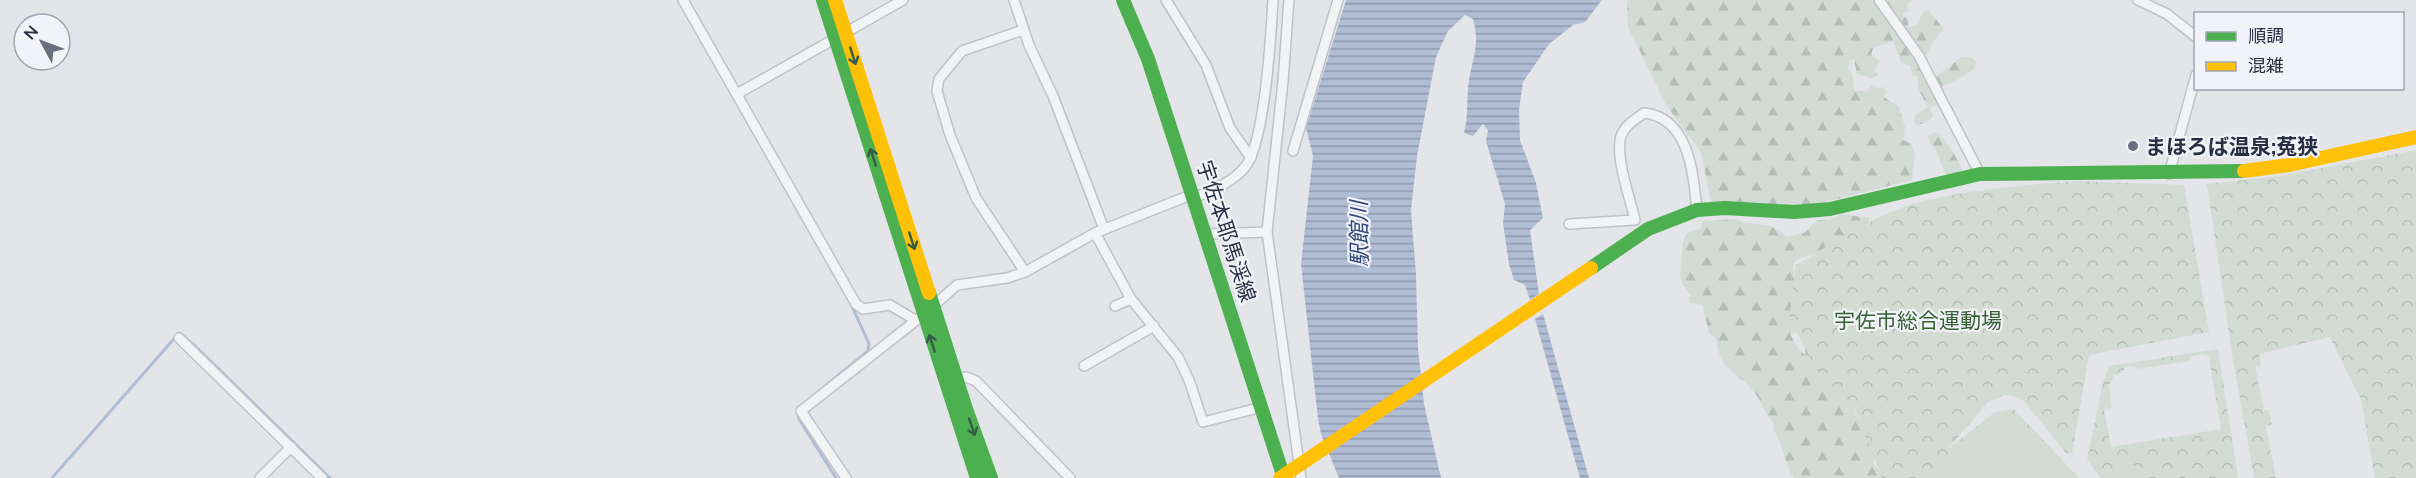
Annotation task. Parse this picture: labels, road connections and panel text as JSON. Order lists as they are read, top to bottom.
{
  "streets": {
    "street": ["宇佐本耶馬渓線"]
  },
  "water": ["駅館川"],
  "parks": ["宇佐市総合運動場"],
  "places": ["まほろば温泉;菟狭"],
  "legend": ["順調", "混雑"],
  "north": "top left"
}
